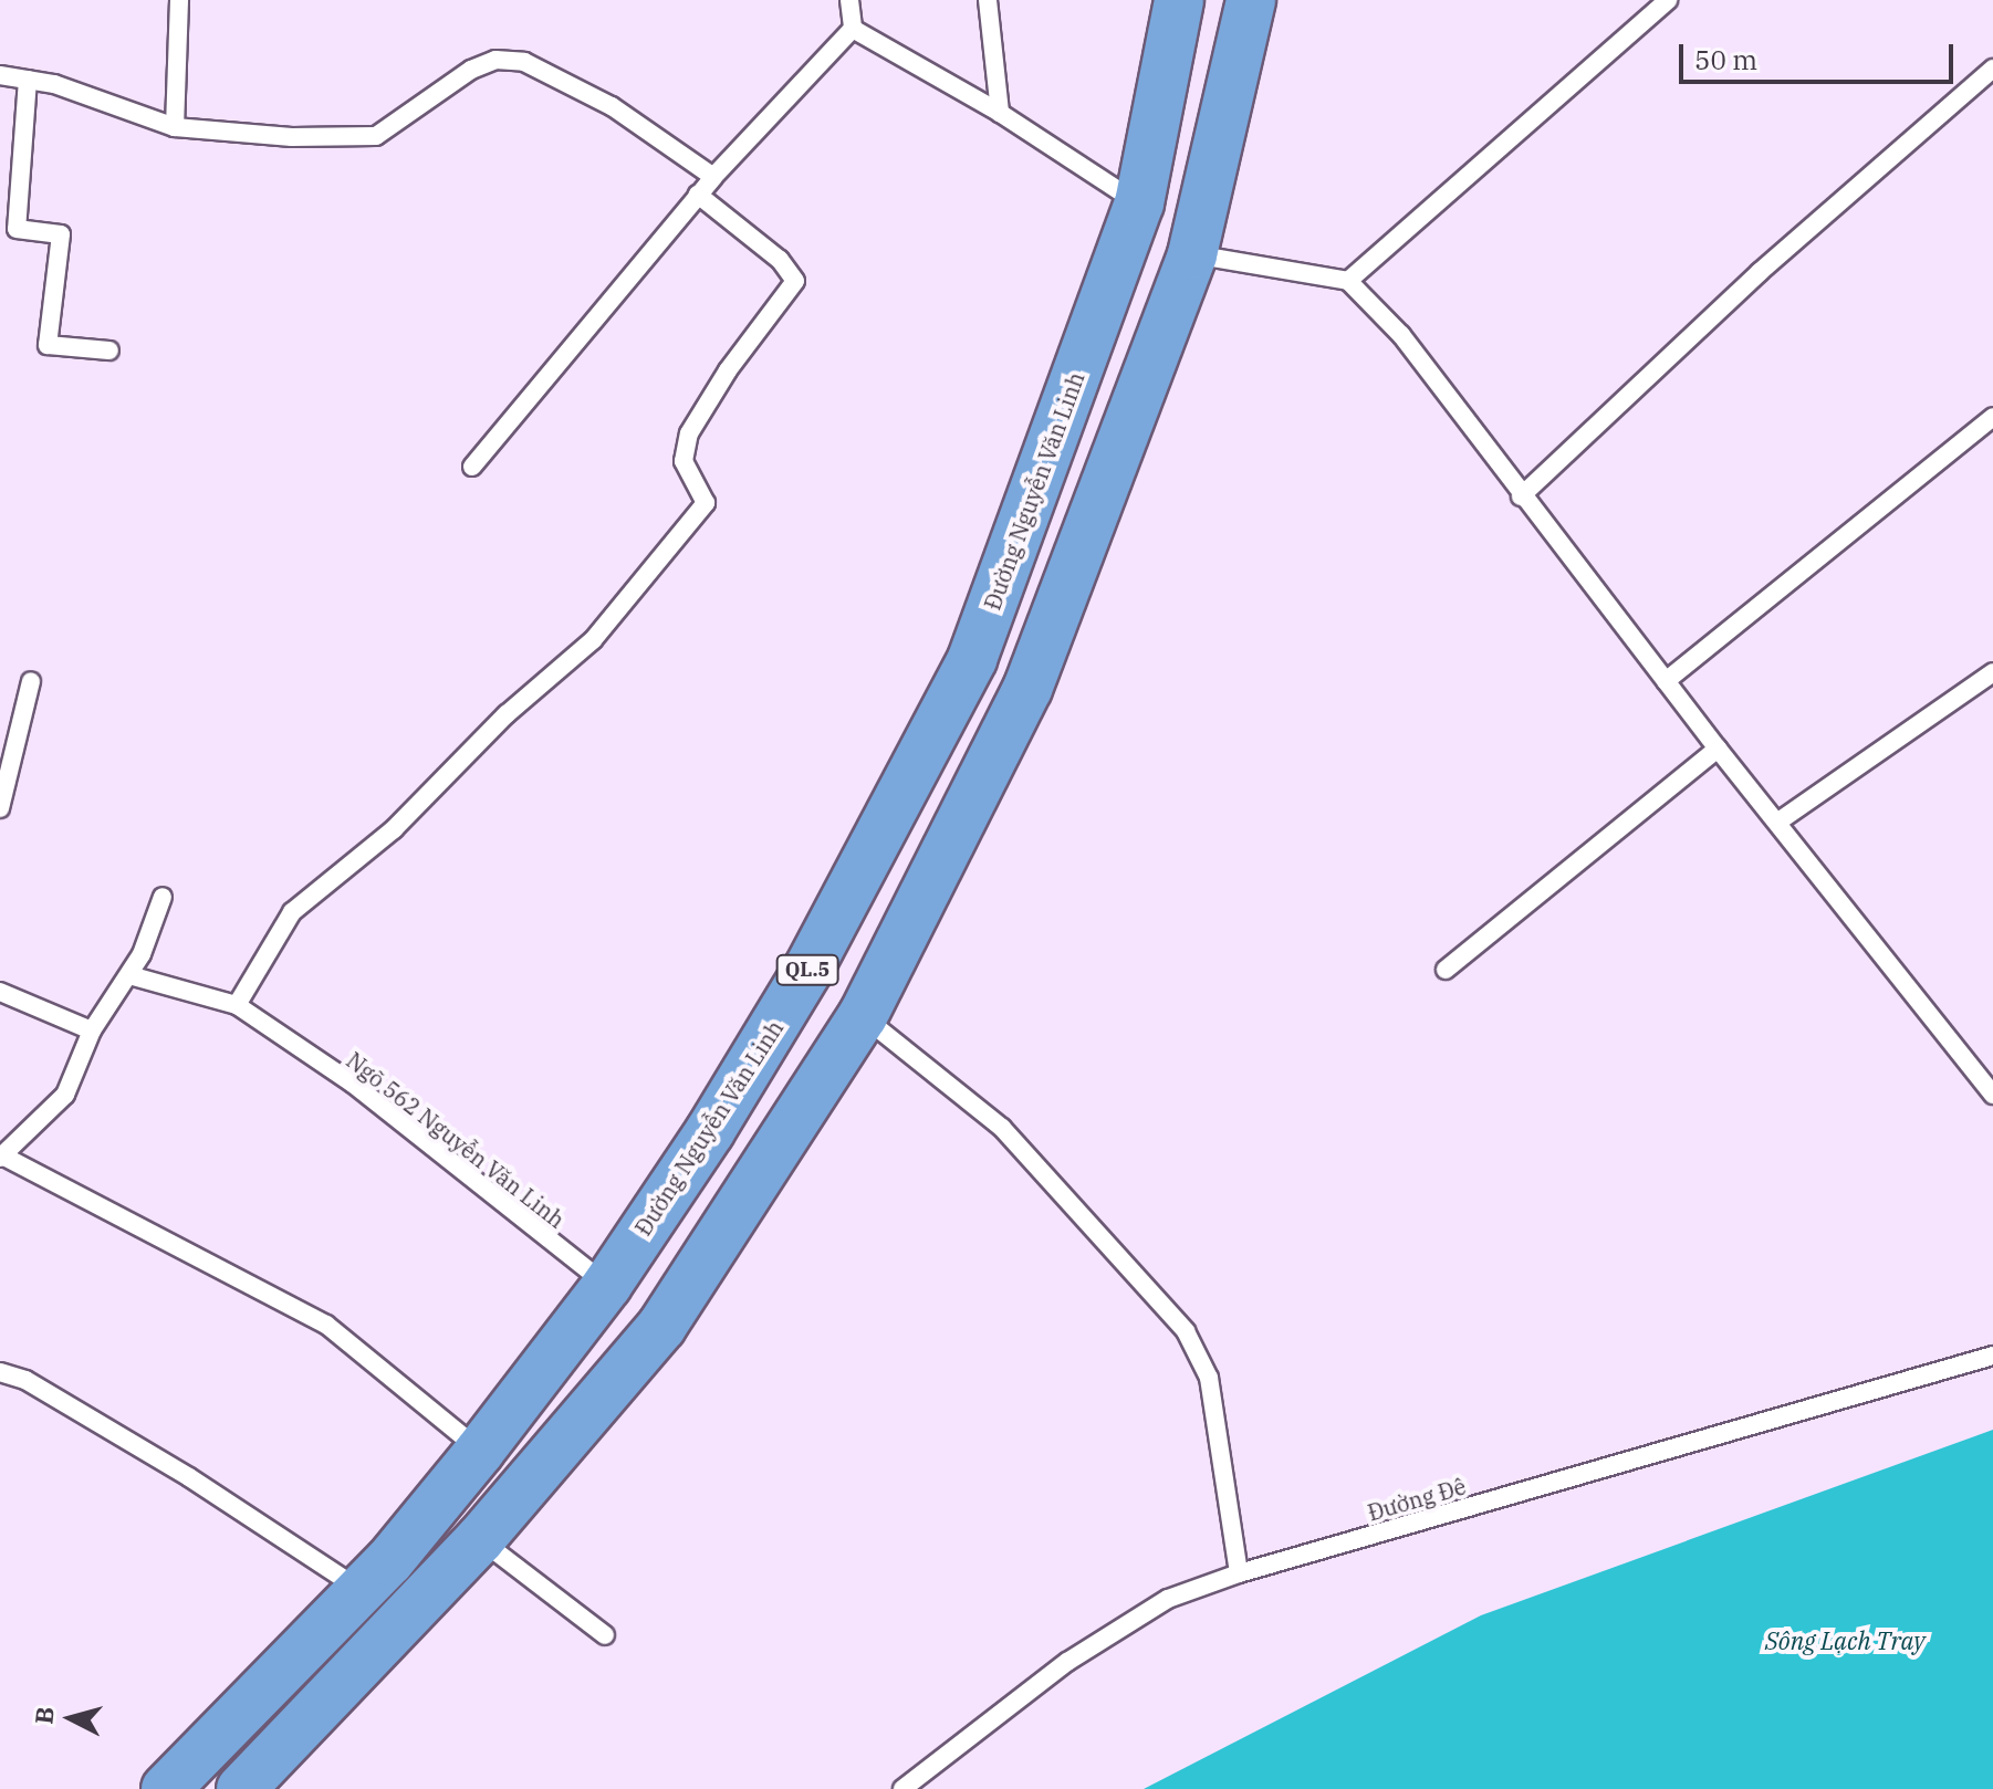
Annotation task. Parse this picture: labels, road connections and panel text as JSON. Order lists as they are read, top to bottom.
{
  "streets": {
    "highway": ["Đường Nguyễn Văn Linh", "QL.5"],
    "lane": ["Ngõ 562 Nguyễn Văn Linh", "Đường Đê"]
  },
  "crossings": [
    ["Đường Nguyễn Văn Linh", "Ngõ 562 Nguyễn Văn Linh"]
  ],
  "water": ["Sông Lạch Tray"],
  "scale_bar": "50 m",
  "north": "left"
}
